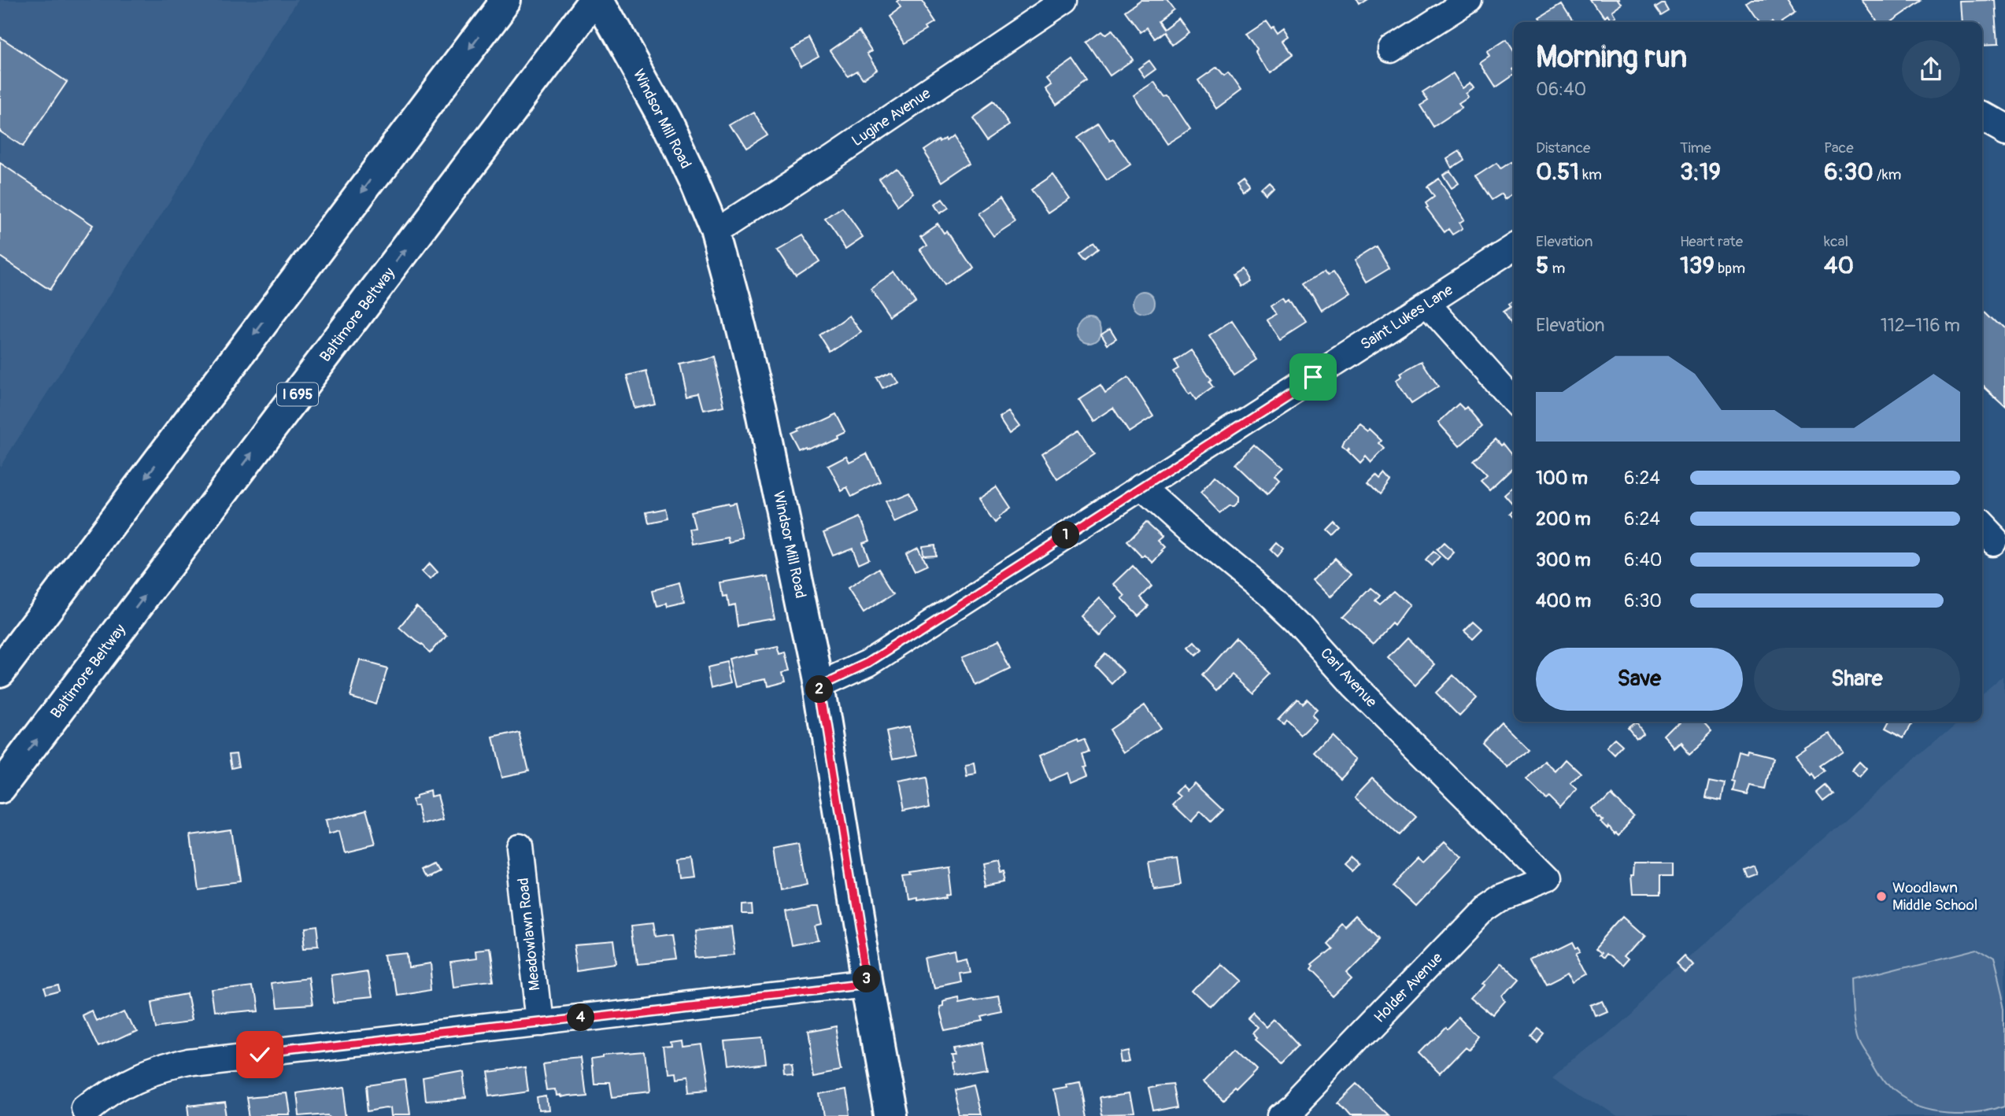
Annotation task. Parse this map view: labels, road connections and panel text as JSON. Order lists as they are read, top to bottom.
{
  "streets": {
    "main road": ["Windsor Mill Road", "Baltimore Beltway", "I 695"],
    "street": [
      "Lugine Avenue",
      "Saint Lukes Lane",
      "Carl Avenue",
      "Meadowlawn Road",
      "Holder Avenue"
    ]
  },
  "crossings": [
    ["Lugine Avenue", "Windsor Mill Road"],
    ["Windsor Mill Road", "Saint Lukes Lane"],
    ["Saint Lukes Lane", "Carl Avenue"],
    ["Carl Avenue", "Holder Avenue"]
  ],
  "places": ["Woodlawn Middle School"],
  "page": {
    "heading": ["Morning run", "06:40"],
    "stats": [
      ["Distance", "0.51 km"],
      ["Time", "3:19"],
      ["Pace", "6:30 /km"],
      ["Elevation", "5 m"],
      ["Heart rate", "139 bpm"],
      ["kcal", "40"]
    ],
    "chart": ["Elevation", "112–116 m"],
    "list": [
      {
        "name": "100 m",
        "note": "6:24"
      },
      {
        "name": "200 m",
        "note": "6:24"
      },
      {
        "name": "300 m",
        "note": "6:40"
      },
      {
        "name": "400 m",
        "note": "6:30"
      }
    ],
    "pins": [
      "1",
      "2",
      "3",
      "4"
    ],
    "buttons": ["Save", "Share"]
  }
}
